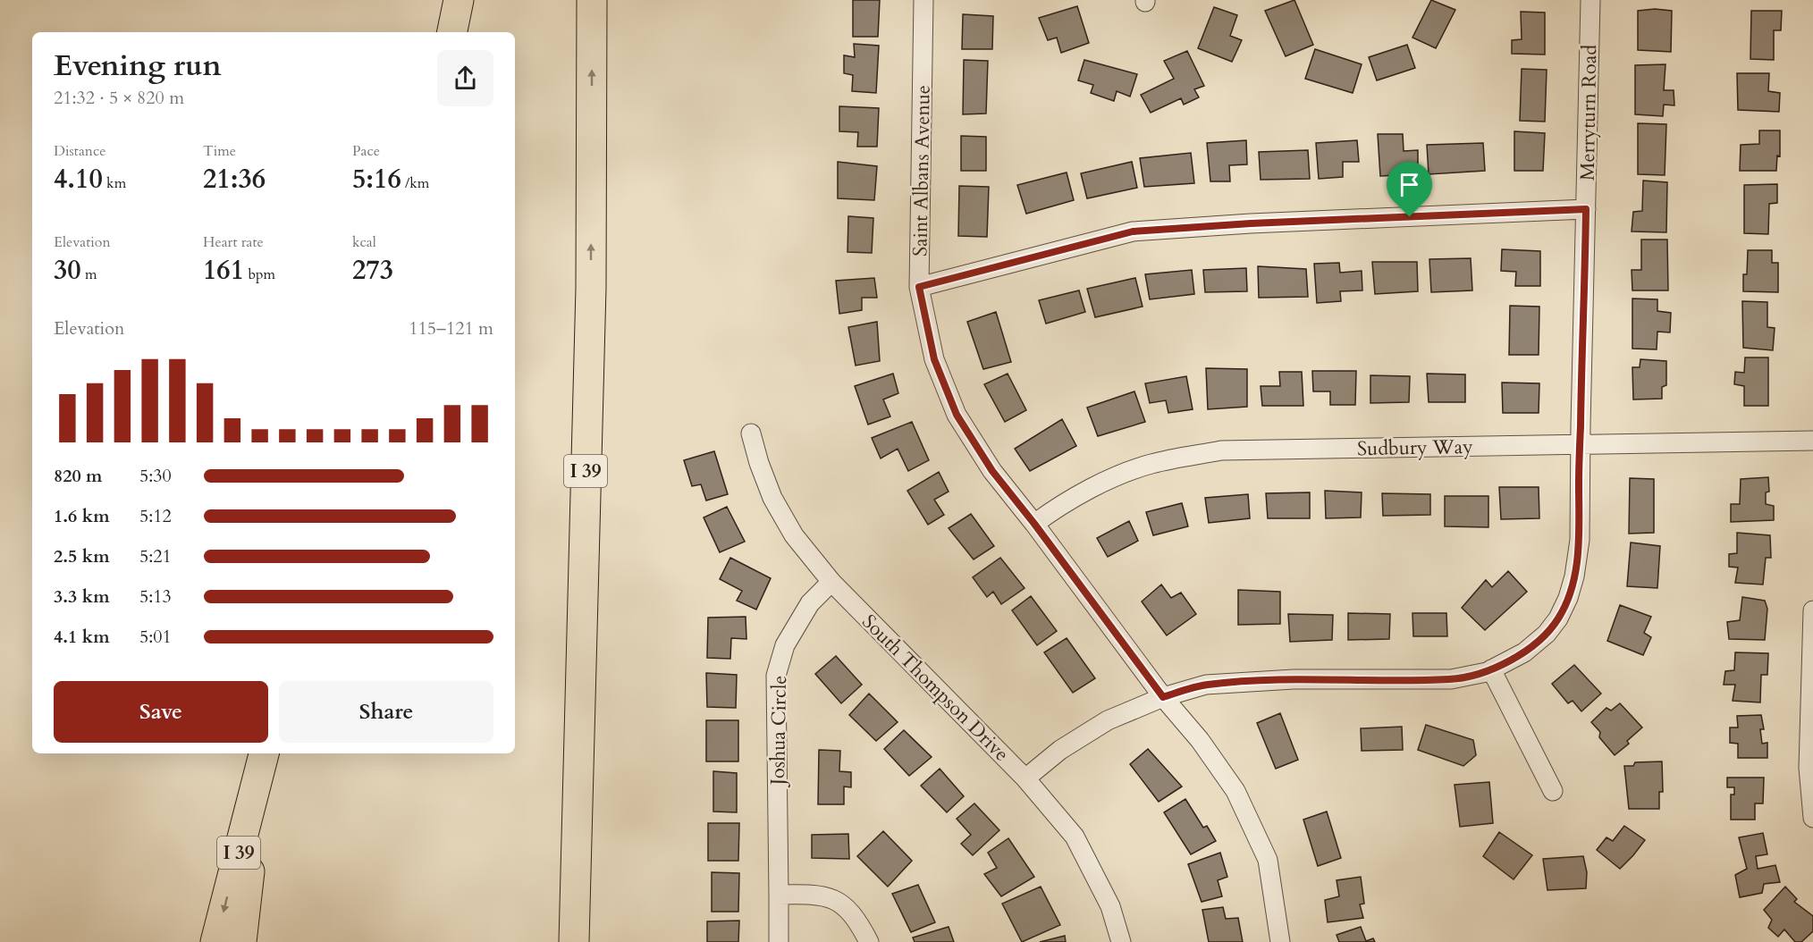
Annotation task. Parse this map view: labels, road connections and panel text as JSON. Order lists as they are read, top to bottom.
{
  "streets": {
    "highway": ["I 39"],
    "street": [
      "Merryturn Road",
      "Saint Albans Avenue",
      "Sudbury Way",
      "South Thompson Drive",
      "Joshua Circle"
    ]
  },
  "crossings": [
    ["Merryturn Road", "Saint Albans Avenue"],
    ["Merryturn Road", "Sudbury Way"],
    ["Merryturn Road", "South Thompson Drive"],
    ["Saint Albans Avenue", "Sudbury Way"],
    ["South Thompson Drive", "Joshua Circle"]
  ],
  "page": {
    "heading": ["Evening run", "21:32 · 5 × 820 m"],
    "stats": [
      ["Distance", "4.10 km"],
      ["Time", "21:36"],
      ["Pace", "5:16 /km"],
      ["Elevation", "30 m"],
      ["Heart rate", "161 bpm"],
      ["kcal", "273"]
    ],
    "chart": ["Elevation", "115–121 m"],
    "list": [
      {
        "name": "820 m",
        "note": "5:30"
      },
      {
        "name": "1.6 km",
        "note": "5:12"
      },
      {
        "name": "2.5 km",
        "note": "5:21"
      },
      {
        "name": "3.3 km",
        "note": "5:13"
      },
      {
        "name": "4.1 km",
        "note": "5:01"
      }
    ],
    "buttons": ["Save", "Share"]
  }
}
